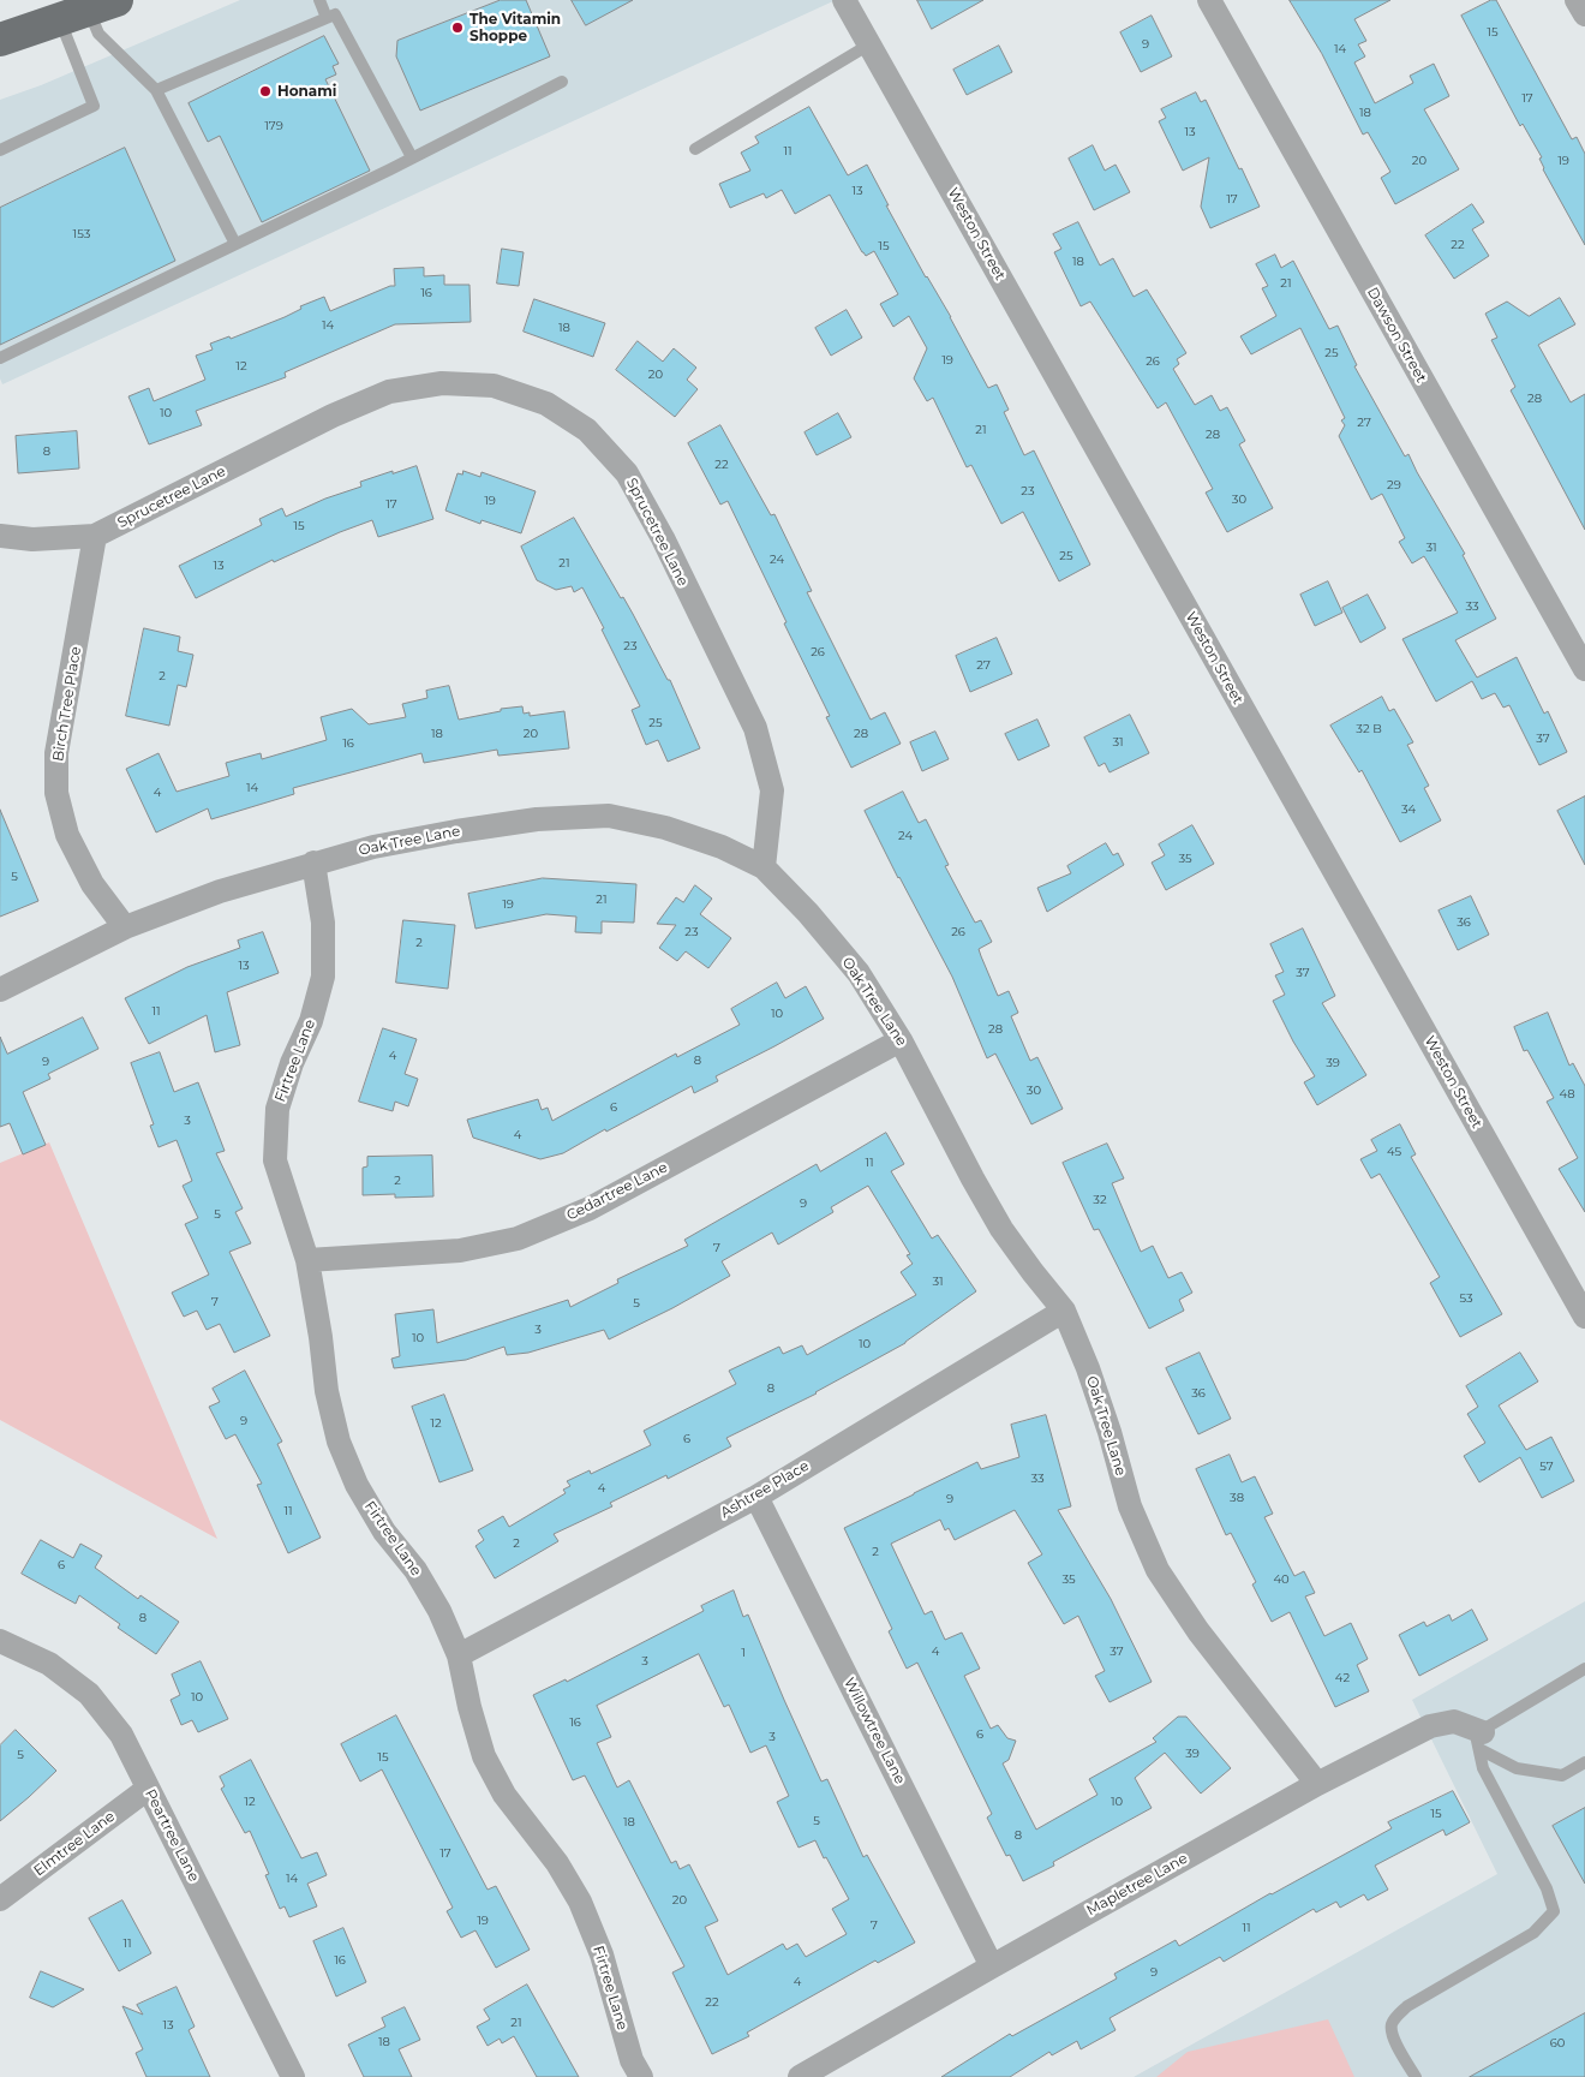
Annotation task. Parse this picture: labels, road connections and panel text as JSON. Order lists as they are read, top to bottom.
{
  "streets": {
    "street": [
      "Weston Street",
      "Dawson Street",
      "Sprucetree Lane",
      "Birch Tree Place",
      "Oak Tree Lane",
      "Firtree Lane",
      "Cedartree Lane",
      "Ashtree Place",
      "Willowtree Lane",
      "Peartree Lane",
      "Elmtree Lane",
      "Mapletree Lane"
    ]
  },
  "crossings": [
    ["Sprucetree Lane", "Birch Tree Place"],
    ["Sprucetree Lane", "Oak Tree Lane"],
    ["Birch Tree Place", "Oak Tree Lane"],
    ["Oak Tree Lane", "Firtree Lane"],
    ["Oak Tree Lane", "Cedartree Lane"],
    ["Oak Tree Lane", "Ashtree Place"],
    ["Oak Tree Lane", "Mapletree Lane"],
    ["Firtree Lane", "Cedartree Lane"],
    ["Firtree Lane", "Ashtree Place"],
    ["Ashtree Place", "Willowtree Lane"],
    ["Willowtree Lane", "Mapletree Lane"],
    ["Peartree Lane", "Elmtree Lane"]
  ],
  "places": ["The Vitamin Shoppe", "Honami"],
  "house_numbers": [
    "15",
    "9",
    "14",
    "17",
    "18",
    "179",
    "13",
    "11",
    "20",
    "19",
    "13",
    "17",
    "153",
    "22",
    "15",
    "18",
    "21",
    "16",
    "14",
    "18",
    "25",
    "19",
    "26",
    "12",
    "20",
    "28",
    "10",
    "27",
    "21",
    "28",
    "8",
    "22",
    "29",
    "23",
    "30",
    "19",
    "17",
    "15",
    "31",
    "25",
    "24",
    "21",
    "13",
    "33",
    "23",
    "26",
    "27",
    "2",
    "25",
    "32 B",
    "18",
    "20",
    "28",
    "37",
    "31",
    "16",
    "14",
    "4",
    "34",
    "24",
    "35",
    "5",
    "21",
    "19",
    "36",
    "23",
    "26",
    "2",
    "13",
    "37",
    "11",
    "10",
    "28",
    "4",
    "8",
    "9",
    "39",
    "30",
    "48",
    "6",
    "3",
    "4",
    "45",
    "11",
    "2",
    "32",
    "9",
    "5",
    "7",
    "31",
    "53",
    "7",
    "5",
    "3",
    "10",
    "10",
    "8",
    "36",
    "9",
    "12",
    "6",
    "57",
    "33",
    "4",
    "38",
    "9",
    "11",
    "2",
    "2",
    "6",
    "35",
    "40",
    "8",
    "4",
    "37",
    "1",
    "3",
    "42",
    "10",
    "16",
    "6",
    "3",
    "39",
    "5",
    "15",
    "12",
    "10",
    "15",
    "5",
    "18",
    "8",
    "17",
    "14",
    "20",
    "19",
    "7",
    "11",
    "11",
    "16",
    "9",
    "4",
    "22",
    "21",
    "13",
    "18",
    "60"
  ]
}
